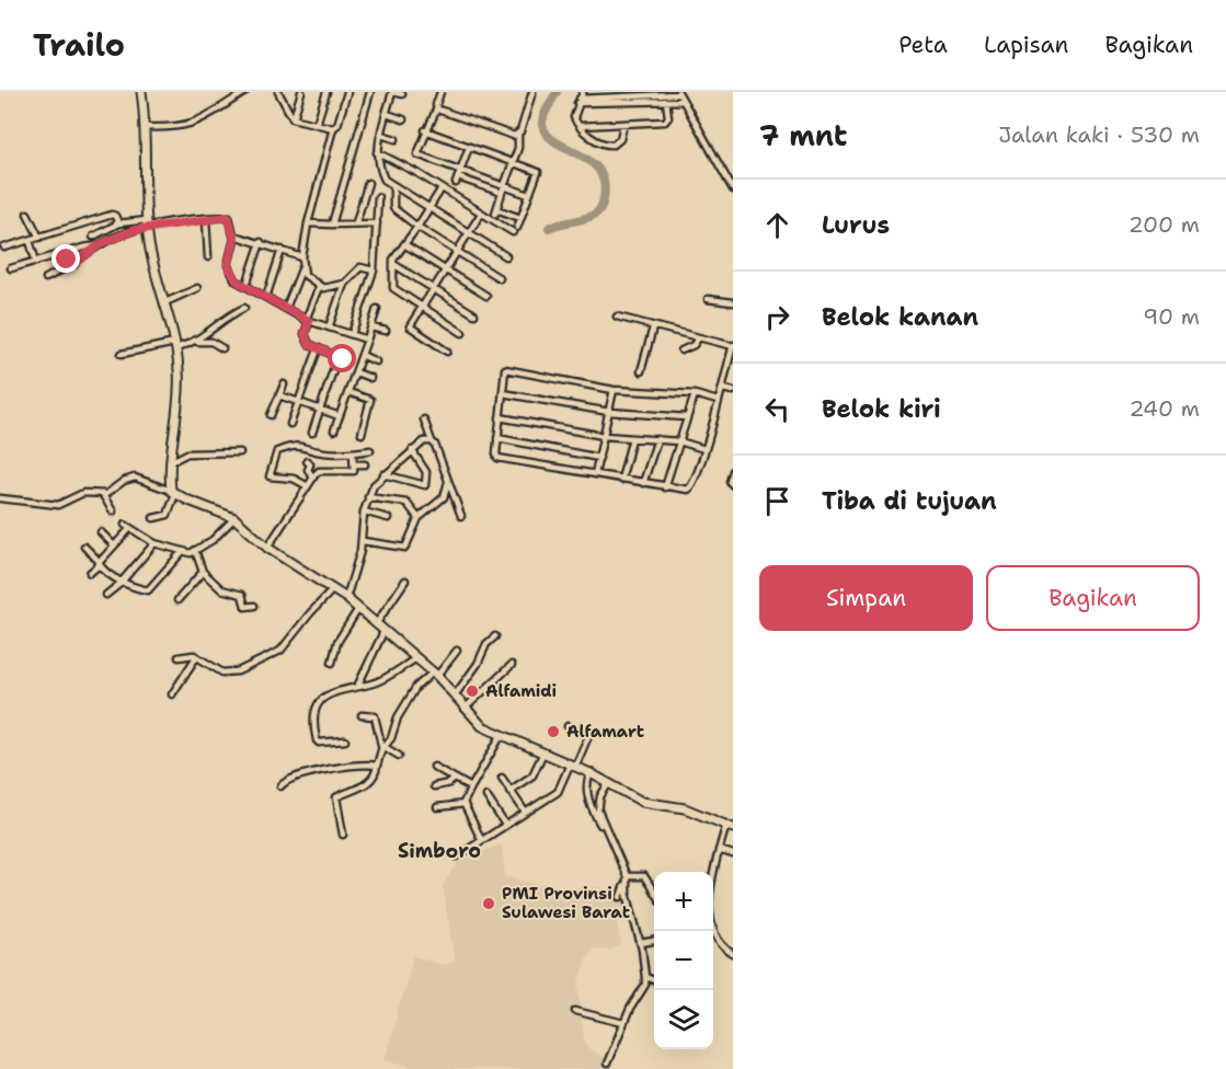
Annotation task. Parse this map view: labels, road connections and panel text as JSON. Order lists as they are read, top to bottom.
{
  "districts": ["Simboro"],
  "places": ["Alfamidi", "Alfamart", "PMI Provinsi Sulawesi Barat"],
  "page": {
    "header": "Trailo",
    "nav": ["Peta", "Lapisan", "Bagikan"],
    "heading": ["7 mnt", "Jalan kaki · 530 m"],
    "list": [
      ["Lurus", "200 m"],
      ["Belok kanan", "90 m"],
      ["Belok kiri", "240 m"],
      "Tiba di tujuan"
    ],
    "buttons": ["Simpan", "Bagikan"],
    "map_buttons": ["+", "−"]
  }
}
